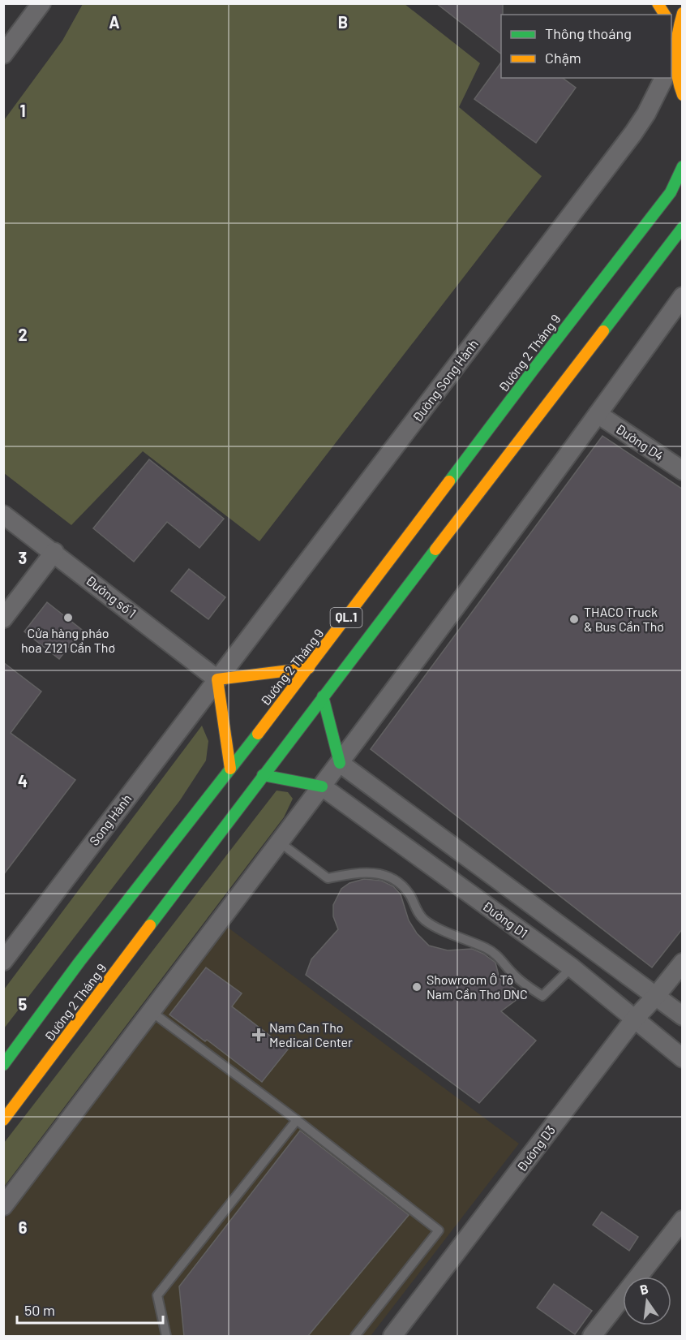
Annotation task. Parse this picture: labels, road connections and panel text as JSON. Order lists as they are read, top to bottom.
{
  "streets": {
    "main road": ["Đường 2 Tháng 9", "QL.1"],
    "street": [
      "Đường Song Hành",
      "Đường D4",
      "Đường số 1",
      "Song Hành",
      "Đường D1",
      "Đường D3"
    ]
  },
  "crossings": [
    ["Đường Song Hành", "Đường số 1"],
    ["Đường Song Hành", "Song Hành"],
    ["Đường số 1", "Song Hành"],
    ["Đường D1", "Đường D3"]
  ],
  "places": {
    "other": ["Cửa hàng pháo hoa Z121 Cần Thơ", "THACO Truck & Bus Cần Thơ", "Showroom Ô Tô Nam Cần Thơ DNC"],
    "health": ["Nam Can Tho Medical Center"]
  },
  "legend": ["Thông thoáng", "Chậm"],
  "scale_bar": "50 m",
  "north": "top",
  "grid": {
    "columns": ["A", "B"],
    "rows": [
      "1",
      "2",
      "3",
      "4",
      "5",
      "6"
    ]
  }
}
